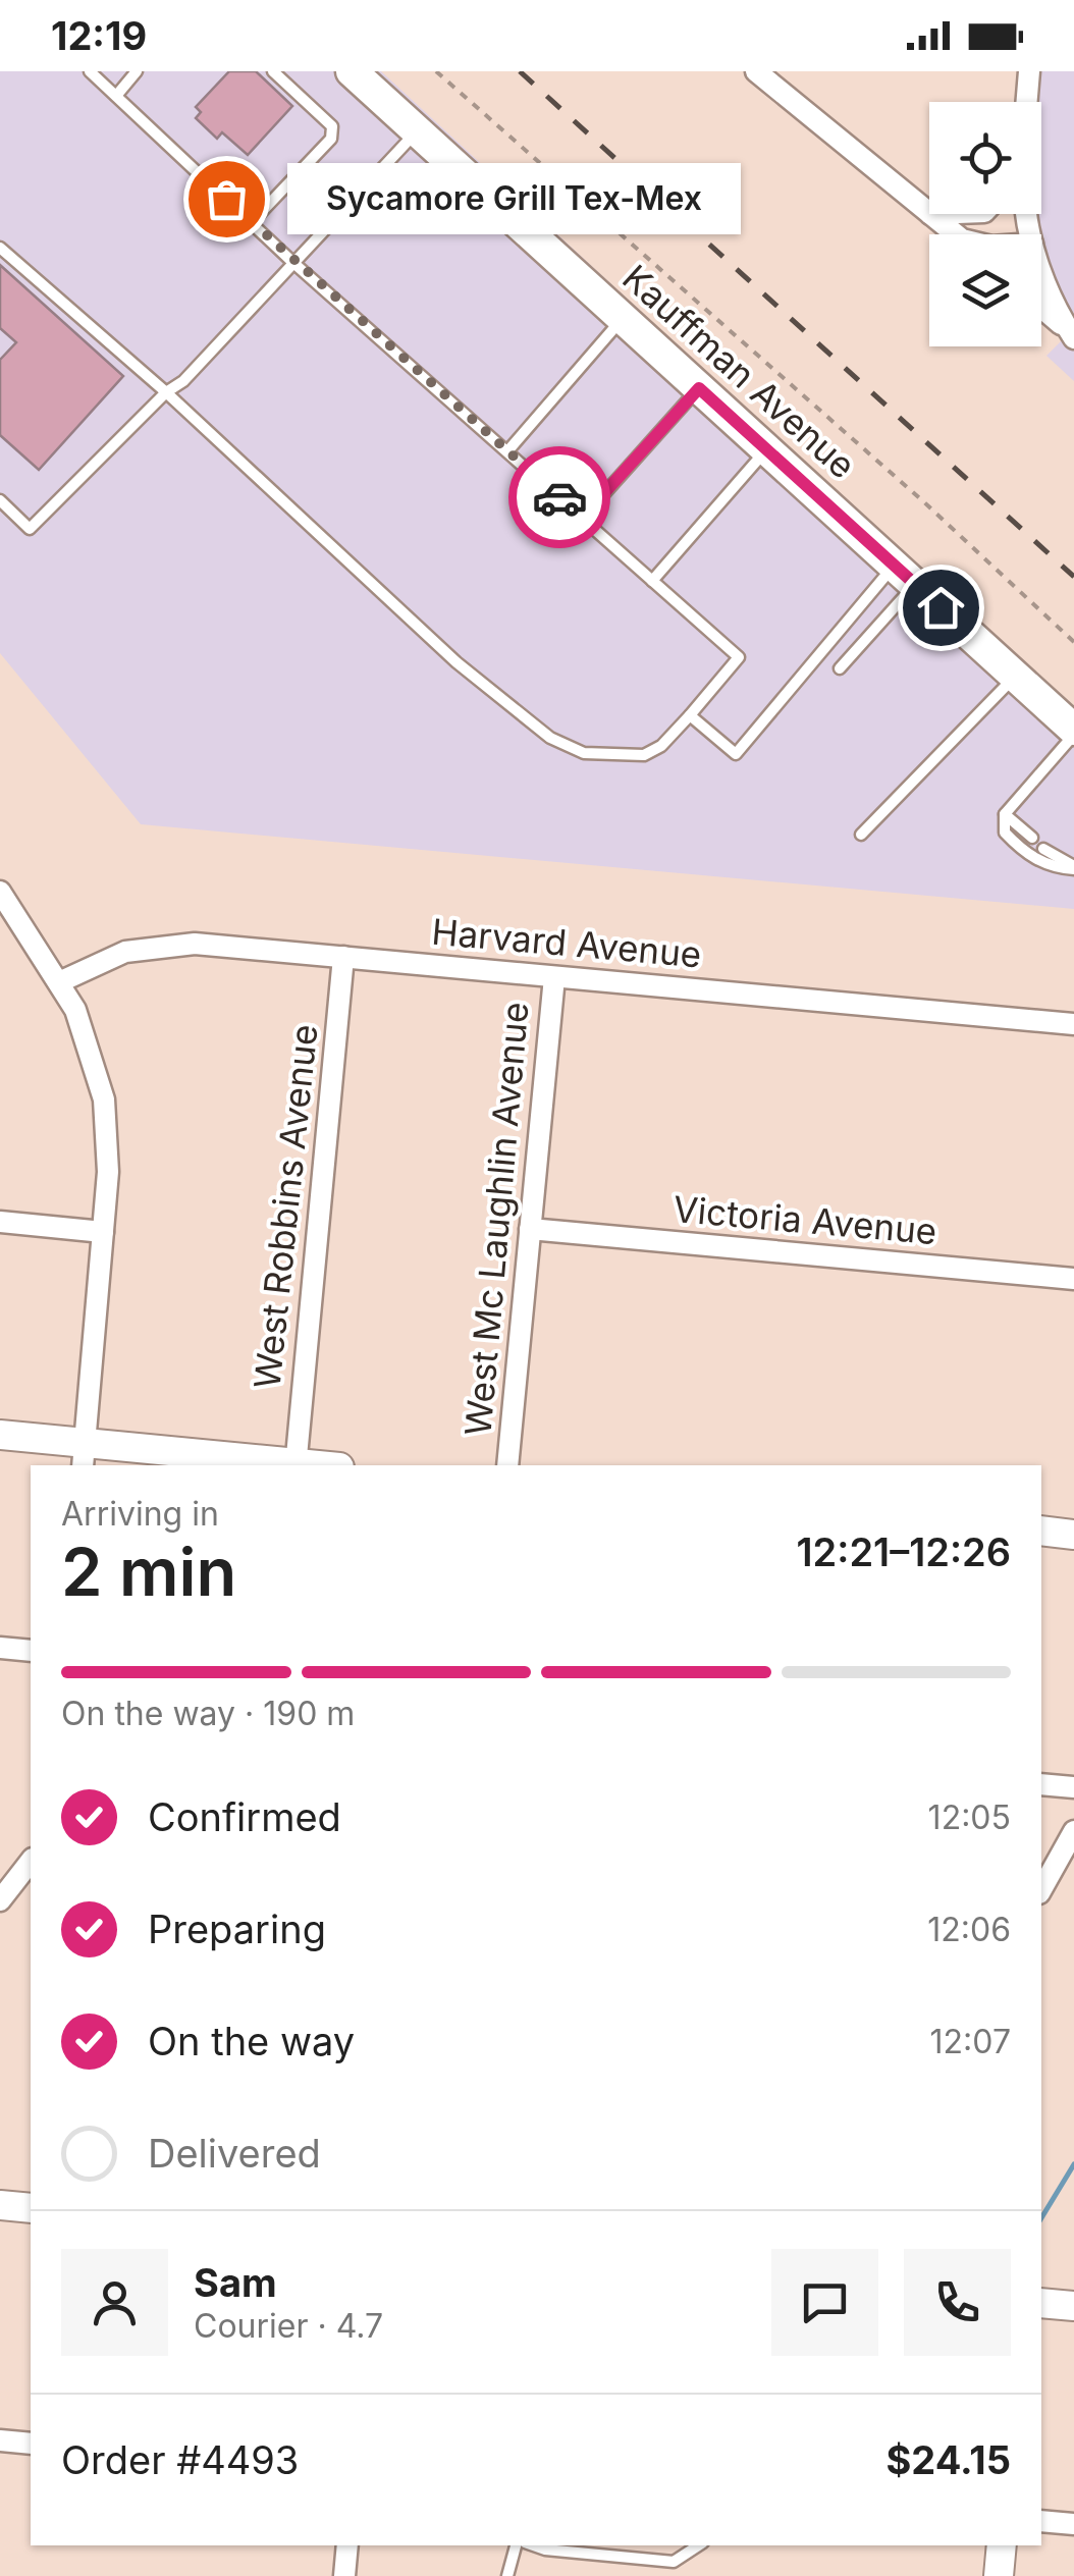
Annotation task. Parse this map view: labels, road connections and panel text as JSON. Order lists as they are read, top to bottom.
{
  "streets": {
    "main road": ["Kauffman Avenue"],
    "street": [
      "Harvard Avenue",
      "West Robbins Avenue",
      "West Mc Laughlin Avenue",
      "Victoria Avenue"
    ]
  },
  "crossings": [
    ["Harvard Avenue", "West Robbins Avenue"],
    ["Harvard Avenue", "West Mc Laughlin Avenue"],
    ["West Mc Laughlin Avenue", "Victoria Avenue"]
  ],
  "places": ["Sycamore Grill Tex-Mex"],
  "page": {
    "status": "12:19",
    "bubble": "Sycamore Grill Tex-Mex",
    "heading": ["2 min", "Arriving in", "12:21–12:26"],
    "panel": [
      "Sam",
      "Courier · 4.7",
      "Order #4493",
      "$24.15"
    ],
    "bar": "On the way · 190 m",
    "list": [
      ["Confirmed", "12:05"],
      ["Preparing", "12:06"],
      ["On the way", "12:07"],
      "Delivered"
    ]
  }
}
